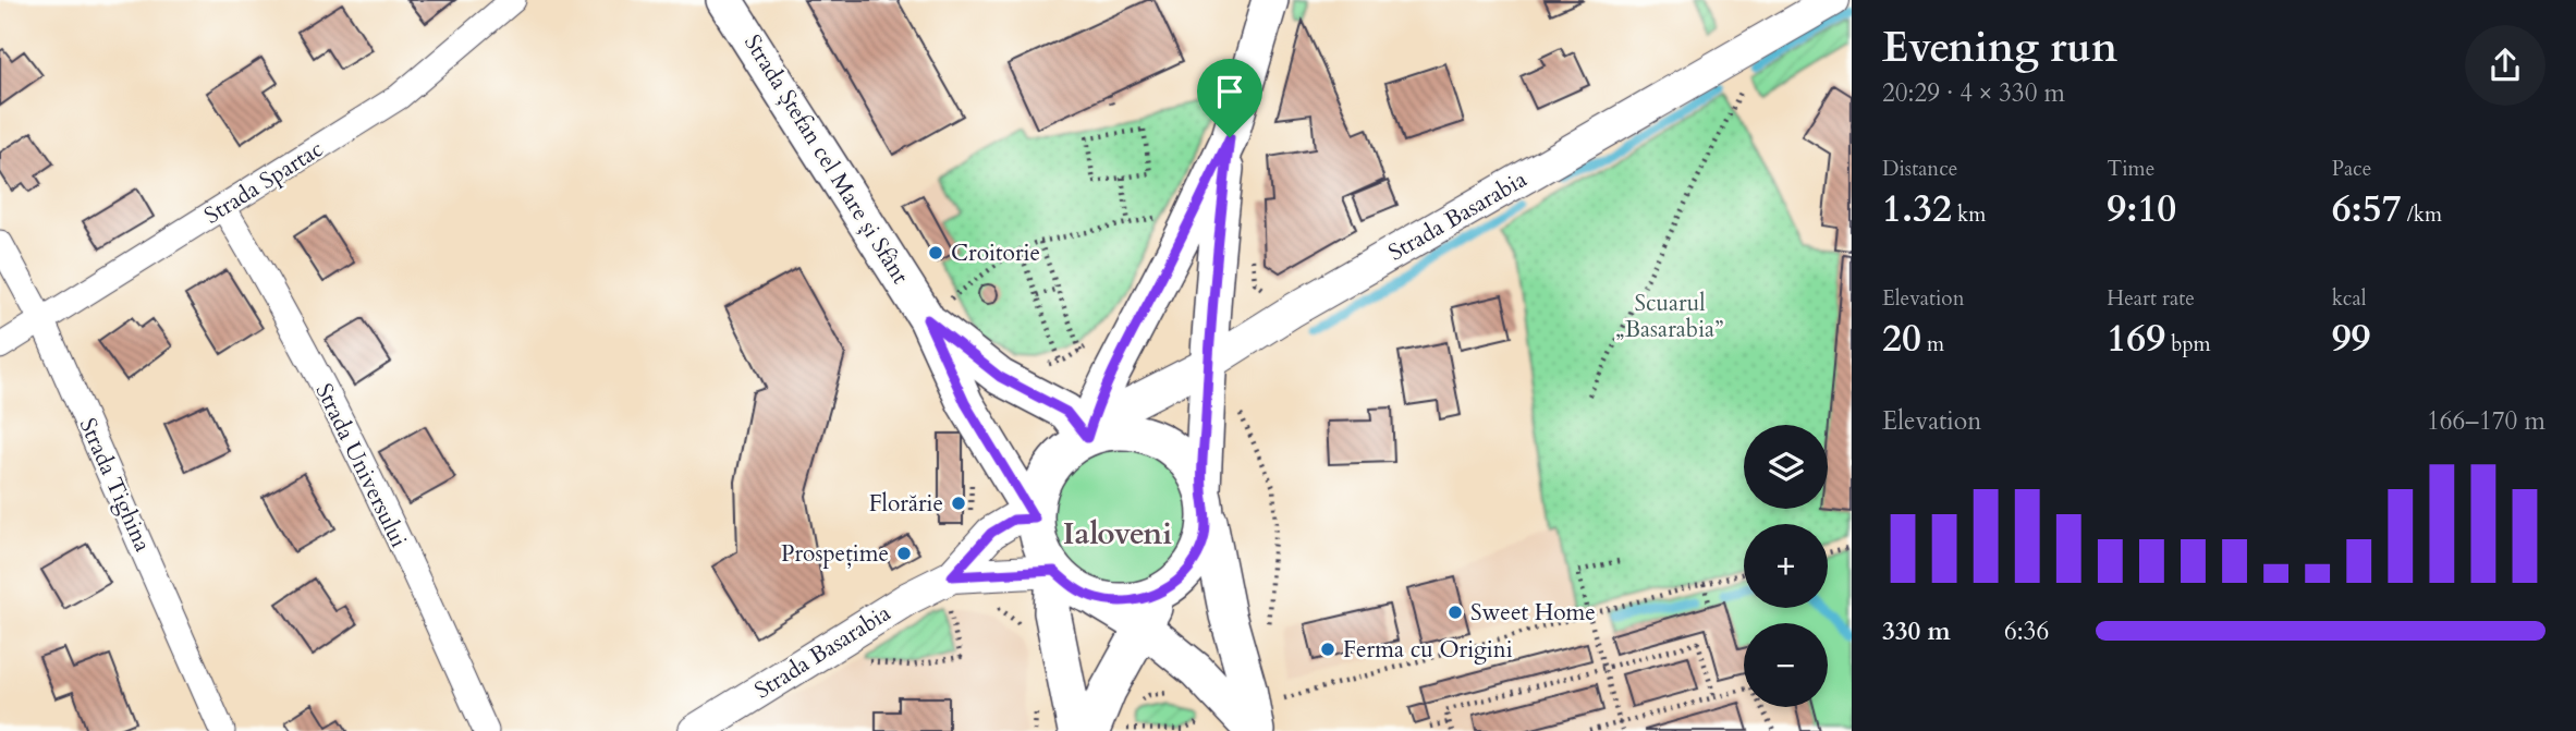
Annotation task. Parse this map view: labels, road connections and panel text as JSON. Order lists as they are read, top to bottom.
{
  "streets": {
    "main road": ["Strada Ștefan cel Mare și Sfânt", "Strada Basarabia"],
    "street": ["Strada Spartac", "Strada Universului", "Strada Tighina"]
  },
  "crossings": [
    ["Strada Ștefan cel Mare și Sfânt", "Strada Basarabia"],
    ["Strada Spartac", "Strada Universului"],
    ["Strada Spartac", "Strada Tighina"]
  ],
  "districts": ["Ialoveni"],
  "parks": ["Scuarul „Basarabia”"],
  "places": [
    "Croitorie",
    "Florărie",
    "Prospețime",
    "Sweet Home",
    "Ferma cu Origini"
  ],
  "page": {
    "heading": ["Evening run", "20:29 · 4 × 330 m"],
    "stats": [
      ["Distance", "1.32 km"],
      ["Time", "9:10"],
      ["Pace", "6:57 /km"],
      ["Elevation", "20 m"],
      ["Heart rate", "169 bpm"],
      ["kcal", "99"]
    ],
    "chart": ["Elevation", "166–170 m"],
    "map_buttons": ["+", "−"],
    "list": [
      {
        "name": "330 m",
        "note": "6:36"
      }
    ]
  }
}
